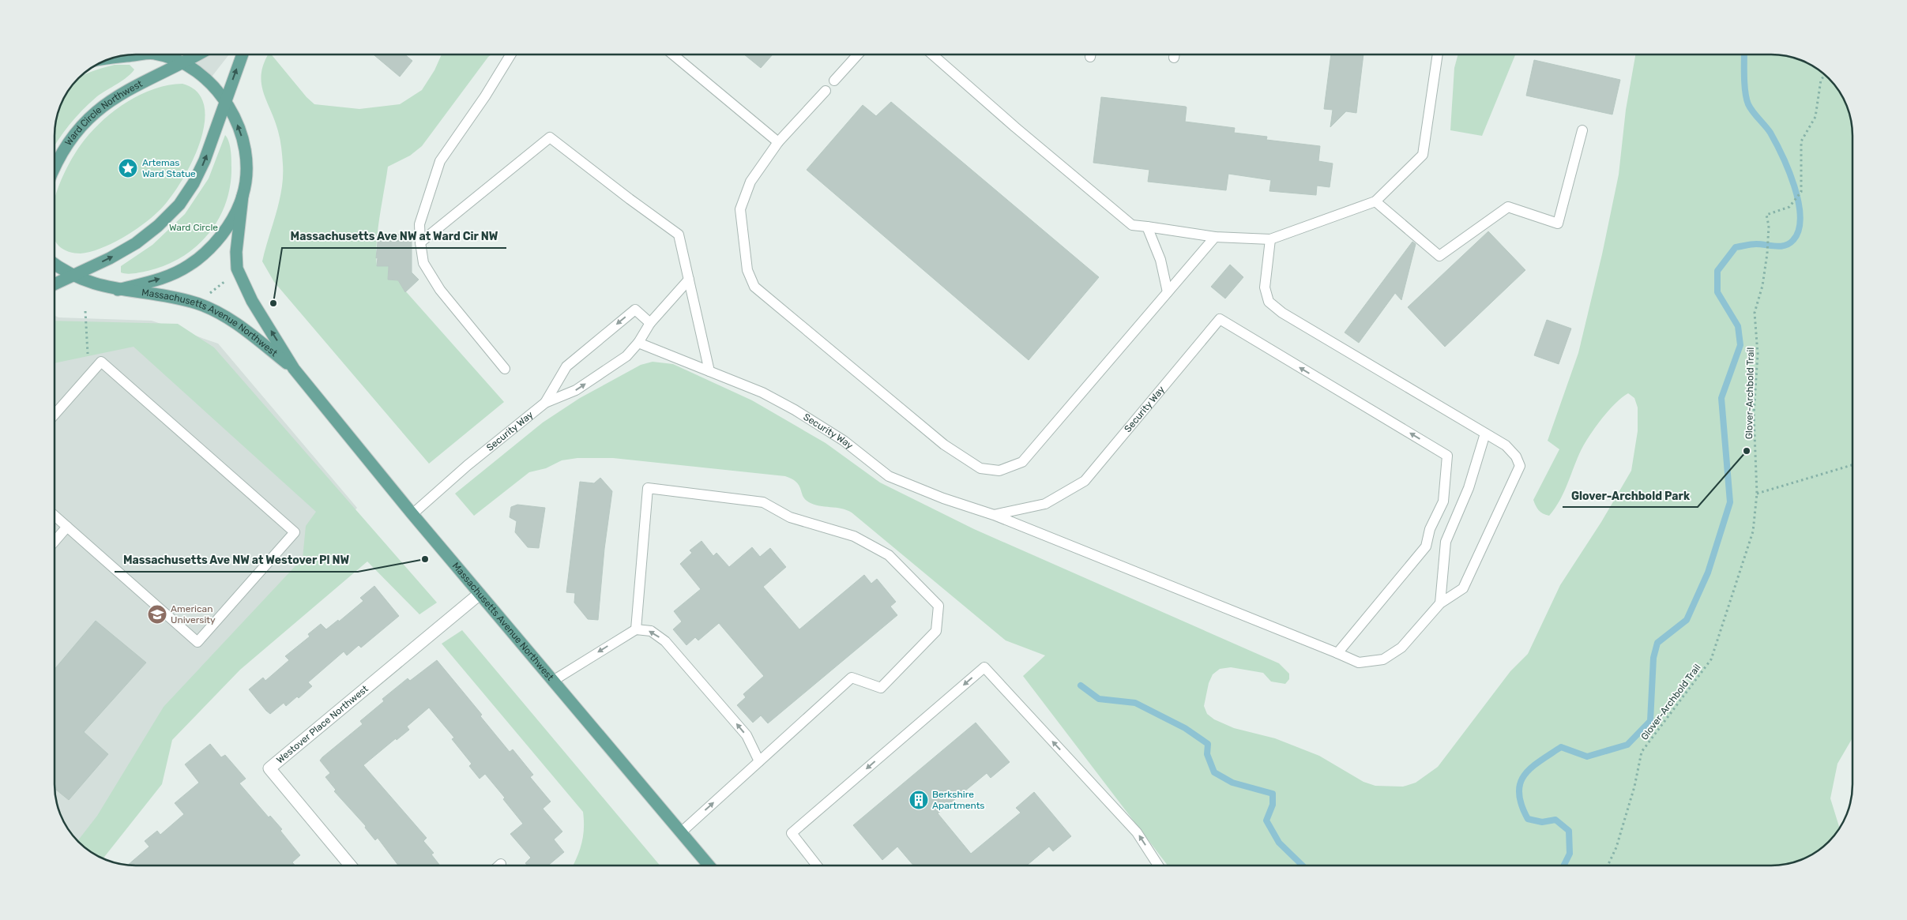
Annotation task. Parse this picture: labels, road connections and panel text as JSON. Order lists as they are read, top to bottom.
{
  "streets": {
    "main road": ["Ward Circle Northwest", "Massachusetts Avenue Northwest"],
    "street": ["Westover Place Northwest"],
    "lane": ["Security Way"],
    "path": ["Glover-Archbold Trail"]
  },
  "crossings": [
    ["Massachusetts Avenue Northwest", "Security Way"],
    ["Massachusetts Avenue Northwest", "Westover Place Northwest"]
  ],
  "parks": ["Ward Circle"],
  "places": {
    "place": ["Artemas Ward Statue"],
    "other": ["Massachusetts Ave NW at Ward Cir NW", "Glover-Archbold Park", "Massachusetts Ave NW at Westover Pl NW"],
    "school or university": ["American University"],
    "building": ["Berkshire Apartments"]
  }
}
